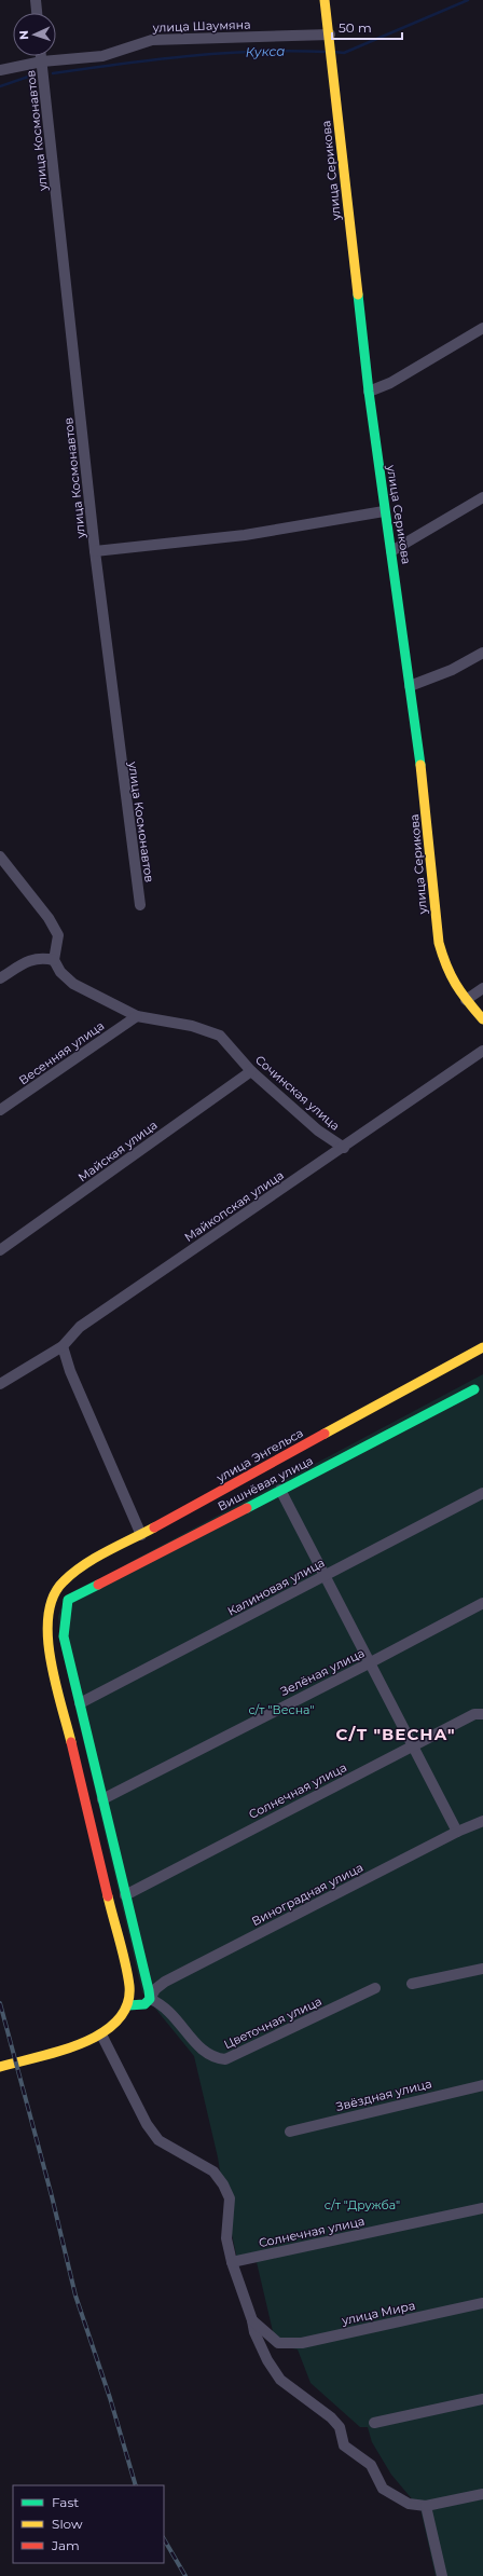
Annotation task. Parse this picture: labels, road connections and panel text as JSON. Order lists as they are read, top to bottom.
{
  "streets": {
    "street": [
      "улица Шаумяна",
      "улица Космонавтов",
      "улица Серикова",
      "Весенняя улица",
      "Сочинская улица",
      "Майская улица",
      "Майкопская улица",
      "улица Энгельса",
      "Вишнёвая улица",
      "Калиновая улица",
      "Зелёная улица",
      "Солнечная улица",
      "Виноградная улица",
      "Цветочная улица",
      "Звёздная улица",
      "улица Мира"
    ]
  },
  "crossings": [
    ["улица Шаумяна", "улица Космонавтов"],
    ["улица Шаумяна", "улица Серикова"],
    ["Весенняя улица", "Сочинская улица"],
    ["Сочинская улица", "Майская улица"],
    ["Сочинская улица", "Майкопская улица"],
    ["Вишнёвая улица", "Калиновая улица"],
    ["Виноградная улица", "Цветочная улица"]
  ],
  "districts": ["С/Т \"ВЕСНА\""],
  "water": ["Кукса"],
  "parks": ["с/т \"Весна\"", "с/т \"Дружба\""],
  "legend": ["Fast", "Slow", "Jam"],
  "scale_bar": "50 m",
  "north": "left"
}
